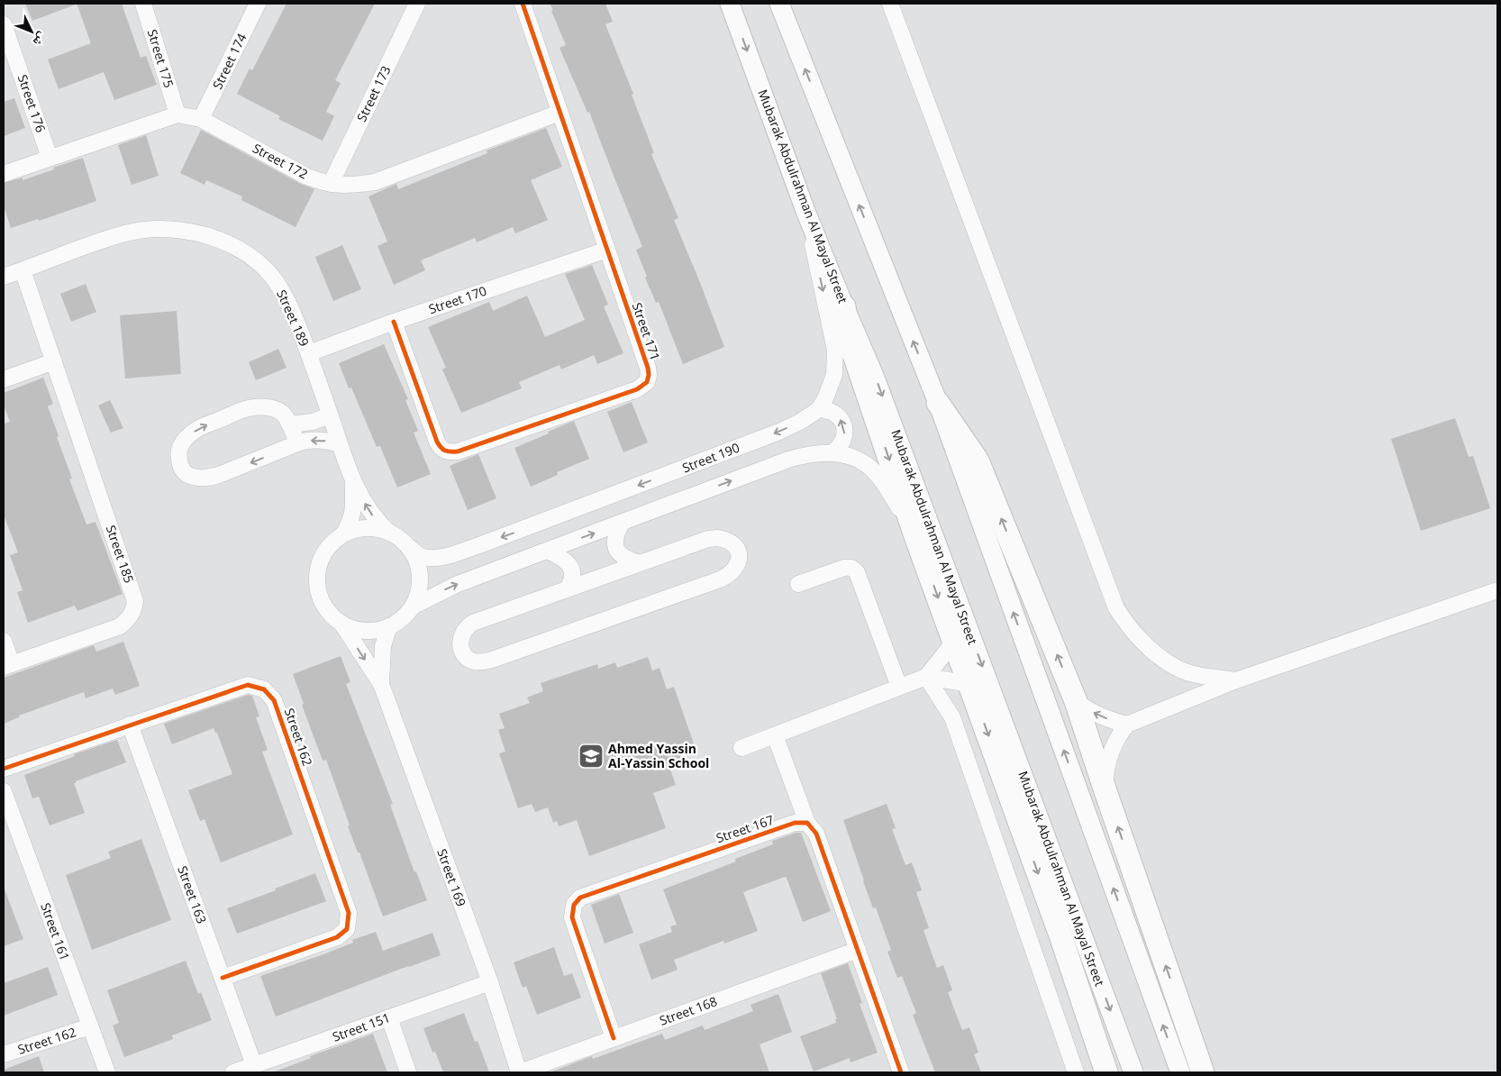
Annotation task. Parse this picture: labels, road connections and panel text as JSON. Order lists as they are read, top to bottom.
{
  "streets": {
    "main road": ["Mubarak Abdulrahman Al Mayal Street"],
    "street": [
      "Street 175",
      "Street 174",
      "Street 173",
      "Street 176",
      "Street 172",
      "Street 170",
      "Street 189",
      "Street 171",
      "Street 190",
      "Street 185",
      "Street 162",
      "Street 167",
      "Street 169",
      "Street 163",
      "Street 161",
      "Street 168",
      "Street 151"
    ]
  },
  "crossings": [
    ["Street 175", "Street 172"],
    ["Street 174", "Street 172"],
    ["Street 173", "Street 172"],
    ["Street 176", "Street 172"],
    ["Street 172", "Street 171"],
    ["Mubarak Abdulrahman Al Mayal Street", "Street 190"],
    ["Street 170", "Street 189"],
    ["Street 170", "Street 171"],
    ["Street 189", "Street 190"],
    ["Street 189", "Street 185"],
    ["Street 189", "Street 169"],
    ["Street 190", "Street 169"],
    ["Street 162", "Street 163"],
    ["Street 162", "Street 161"],
    ["Street 167", "Street 168"],
    ["Street 169", "Street 168"],
    ["Street 169", "Street 151"],
    ["Street 163", "Street 151"]
  ],
  "places": {
    "school or university": ["Ahmed Yassin Al-Yassin School"]
  },
  "north": "bottom right"
}
